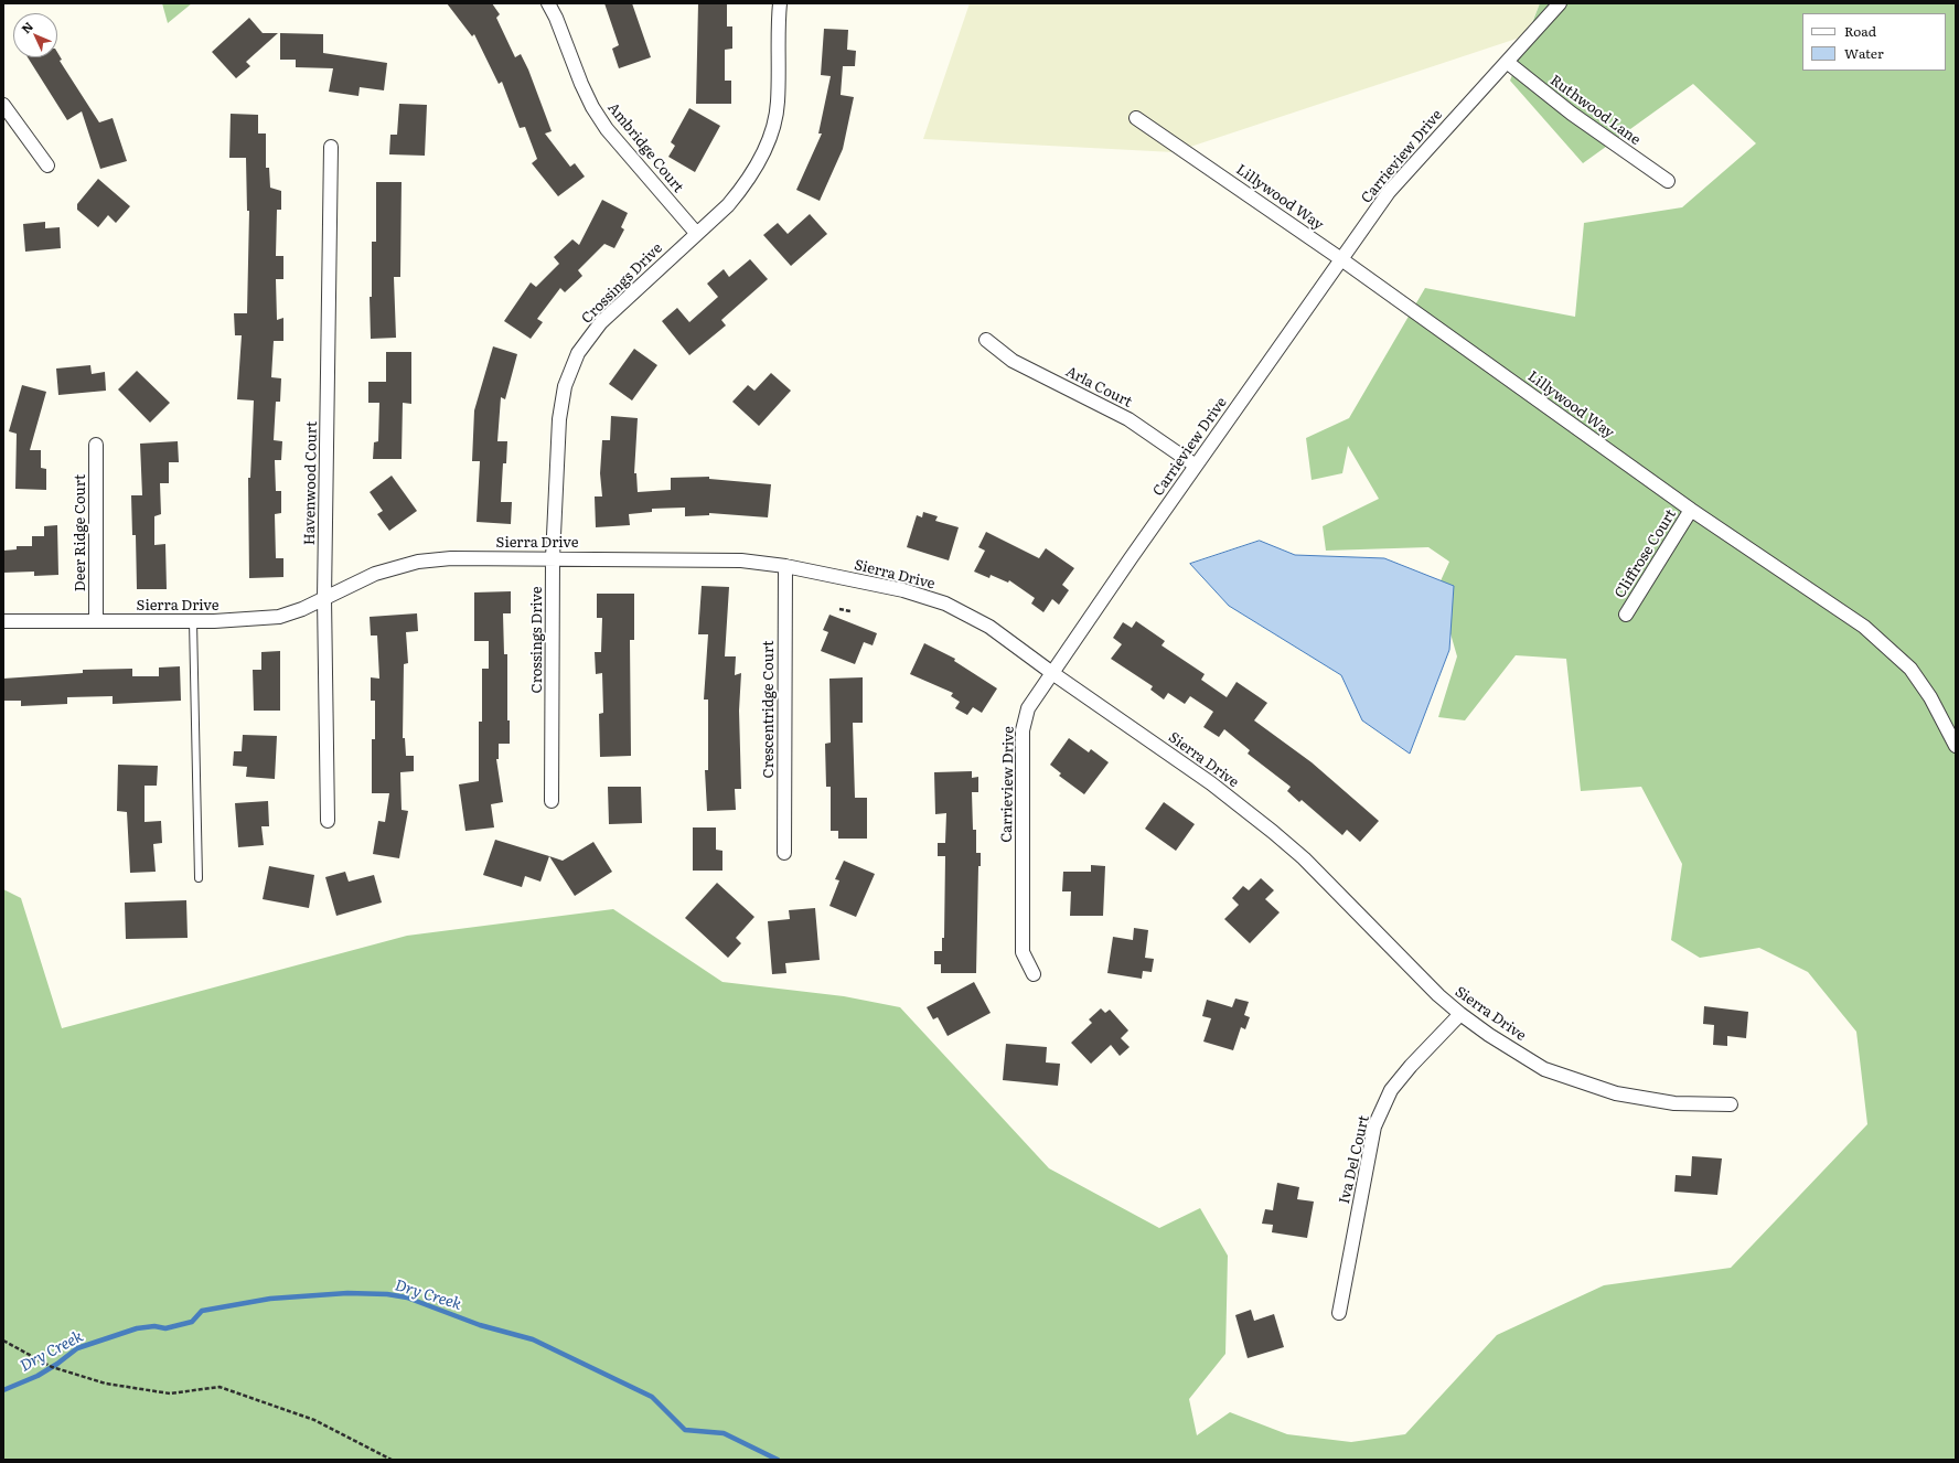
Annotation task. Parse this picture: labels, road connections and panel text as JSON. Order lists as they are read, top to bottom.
{
  "streets": {
    "street": [
      "Ruthwood Lane",
      "Ambridge Court",
      "Carrieview Drive",
      "Lillywood Way",
      "Crossings Drive",
      "Arla Court",
      "Havenwood Court",
      "Deer Ridge Court",
      "Sierra Drive",
      "Cliffrose Court",
      "Crescentridge Court",
      "Iva Del Court"
    ]
  },
  "crossings": [
    ["Ruthwood Lane", "Carrieview Drive"],
    ["Ambridge Court", "Crossings Drive"],
    ["Carrieview Drive", "Lillywood Way"],
    ["Carrieview Drive", "Arla Court"],
    ["Carrieview Drive", "Sierra Drive"],
    ["Lillywood Way", "Cliffrose Court"],
    ["Crossings Drive", "Sierra Drive"],
    ["Havenwood Court", "Sierra Drive"],
    ["Deer Ridge Court", "Sierra Drive"],
    ["Sierra Drive", "Crescentridge Court"],
    ["Sierra Drive", "Iva Del Court"]
  ],
  "water": ["Dry Creek"],
  "legend": ["Road", "Water"],
  "north": "top left"
}
